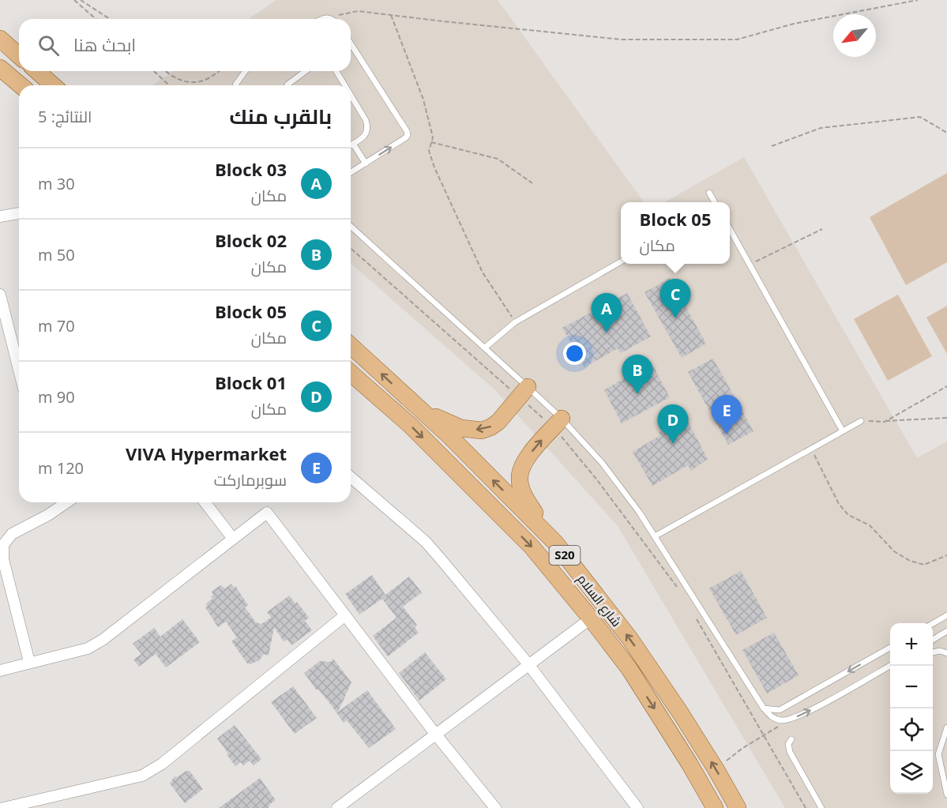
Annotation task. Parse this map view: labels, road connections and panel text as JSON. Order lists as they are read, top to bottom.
{
  "streets": {
    "main road": ["S20", "شارع السلام"]
  },
  "north": "bottom left",
  "page": {
    "search": "ابحث هنا",
    "heading": ["بالقرب منك", "النتائج: 5"],
    "list": [
      {
        "mark": "A",
        "name": "Block 03",
        "note": "مكان",
        "value": "30 m"
      },
      {
        "mark": "B",
        "name": "Block 02",
        "note": "مكان",
        "value": "50 m"
      },
      {
        "mark": "C",
        "name": "Block 05",
        "note": "مكان",
        "value": "70 m"
      },
      {
        "mark": "D",
        "name": "Block 01",
        "note": "مكان",
        "value": "90 m"
      },
      {
        "mark": "E",
        "name": "VIVA Hypermarket",
        "note": "سوبرماركت",
        "value": "120 m"
      }
    ],
    "popup": ["Block 05", "مكان"],
    "pins": [
      "C",
      "A",
      "B",
      "E",
      "D"
    ],
    "map_buttons": ["+", "−"]
  }
}
